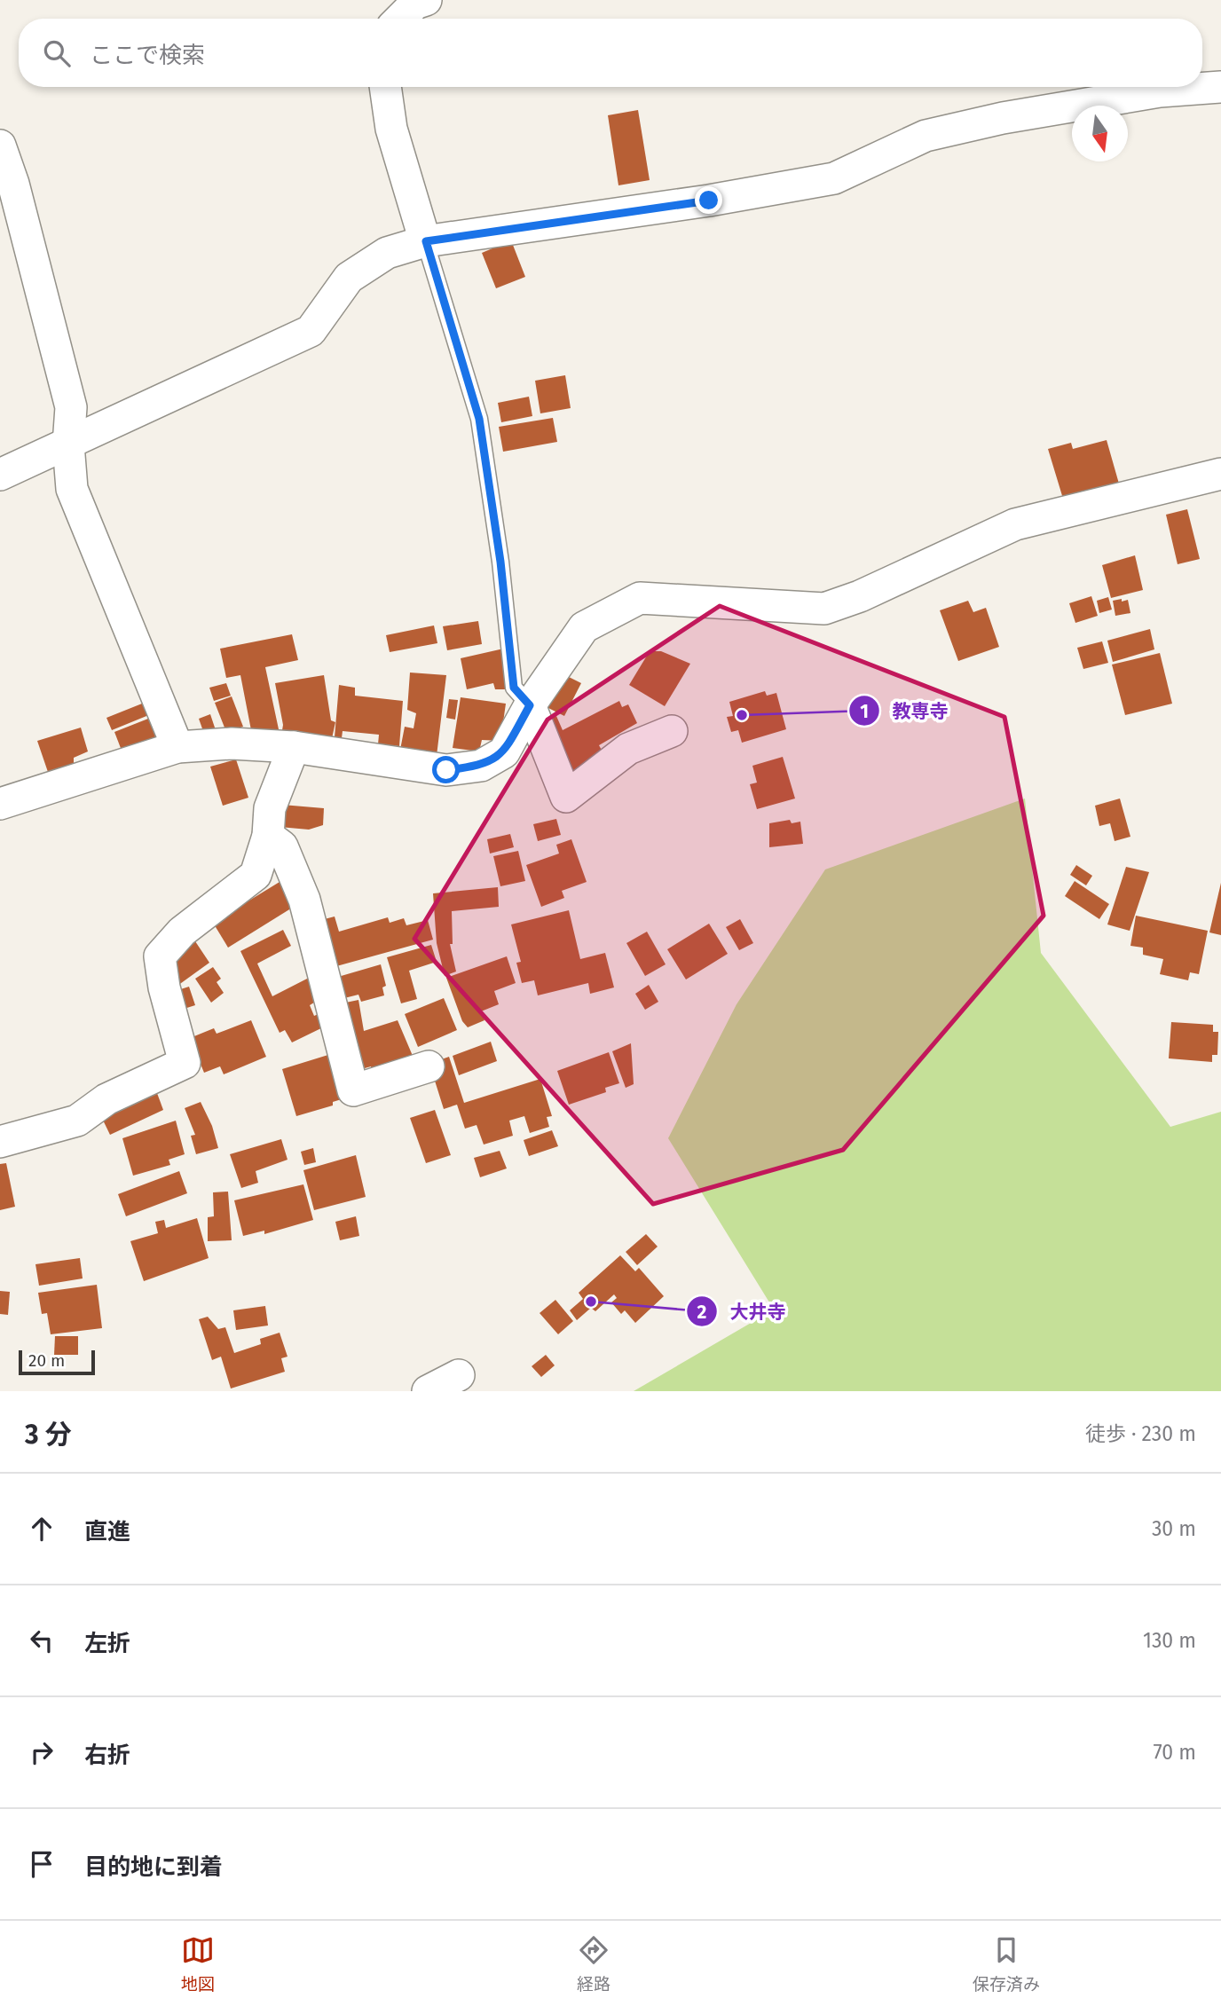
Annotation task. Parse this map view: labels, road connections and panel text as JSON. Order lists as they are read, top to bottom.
{
  "places": ["教専寺", "大井寺"],
  "scale_bar": "20 m",
  "north": "bottom",
  "page": {
    "search": "ここで検索",
    "scale": "20 m",
    "heading": ["3 分", "徒歩 · 230 m"],
    "list": [
      ["直進", "30 m"],
      ["左折", "130 m"],
      ["右折", "70 m"],
      "目的地に到着"
    ],
    "nav": ["地図", "経路", "保存済み"]
  }
}
